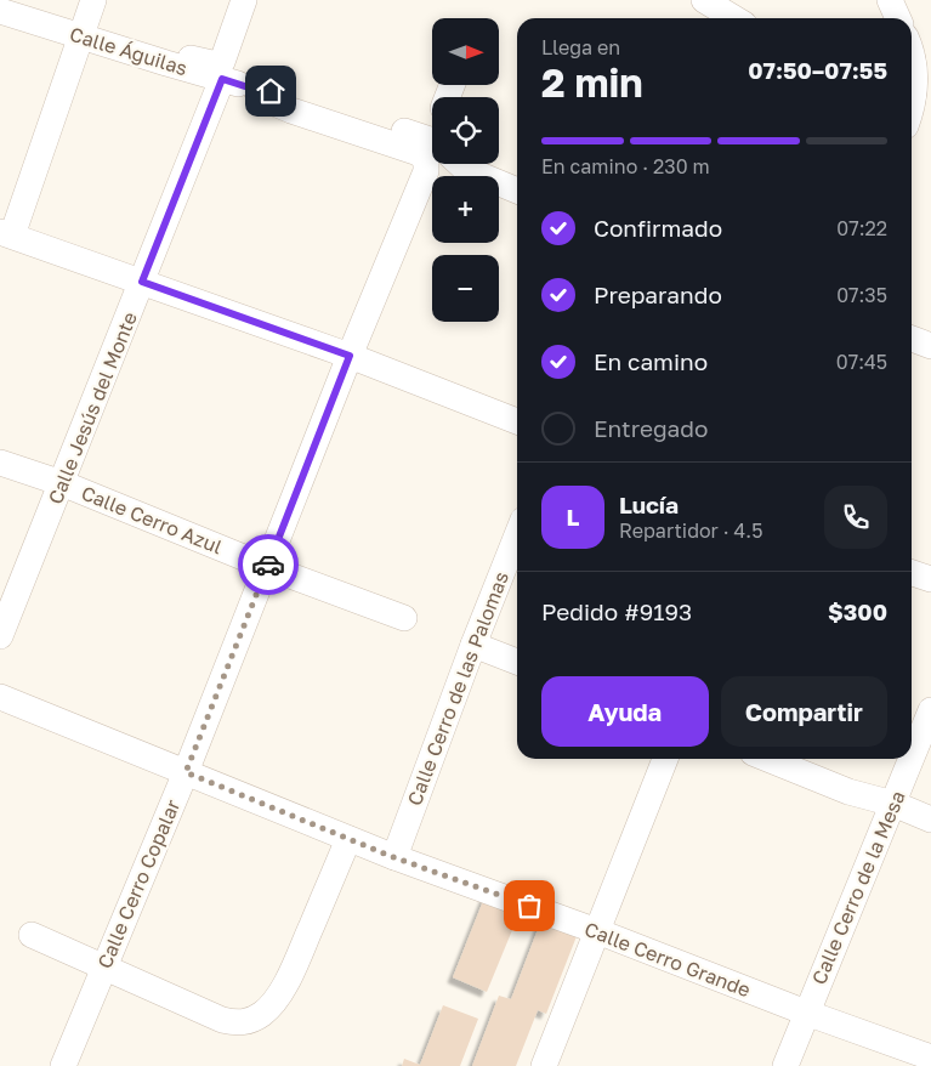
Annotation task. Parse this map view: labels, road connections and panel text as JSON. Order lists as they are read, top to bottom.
{
  "streets": {
    "street": [
      "Calle Águilas",
      "Calle Jesús del Monte",
      "Calle Cerro Azul",
      "Calle Cerro de las Palomas",
      "Calle Cerro Copalar",
      "Calle Cerro de la Mesa",
      "Calle Cerro Grande"
    ]
  },
  "crossings": [
    ["Calle Águilas", "Calle Jesús del Monte"],
    ["Calle Jesús del Monte", "Calle Cerro Azul"],
    ["Calle Cerro Azul", "Calle Cerro Copalar"],
    ["Calle Cerro de las Palomas", "Calle Cerro Grande"],
    ["Calle Cerro Copalar", "Calle Cerro Grande"],
    ["Calle Cerro de la Mesa", "Calle Cerro Grande"]
  ],
  "north": "right",
  "page": {
    "map_buttons": ["+", "−"],
    "heading": ["2 min", "Llega en", "07:50–07:55"],
    "panel": [
      "Lucía",
      "Repartidor · 4.5",
      "Pedido #9193",
      "$300"
    ],
    "bar": "En camino · 230 m",
    "list": [
      ["Confirmado", "07:22"],
      ["Preparando", "07:35"],
      ["En camino", "07:45"],
      "Entregado"
    ],
    "round": "L",
    "buttons": ["Ayuda", "Compartir"]
  }
}
